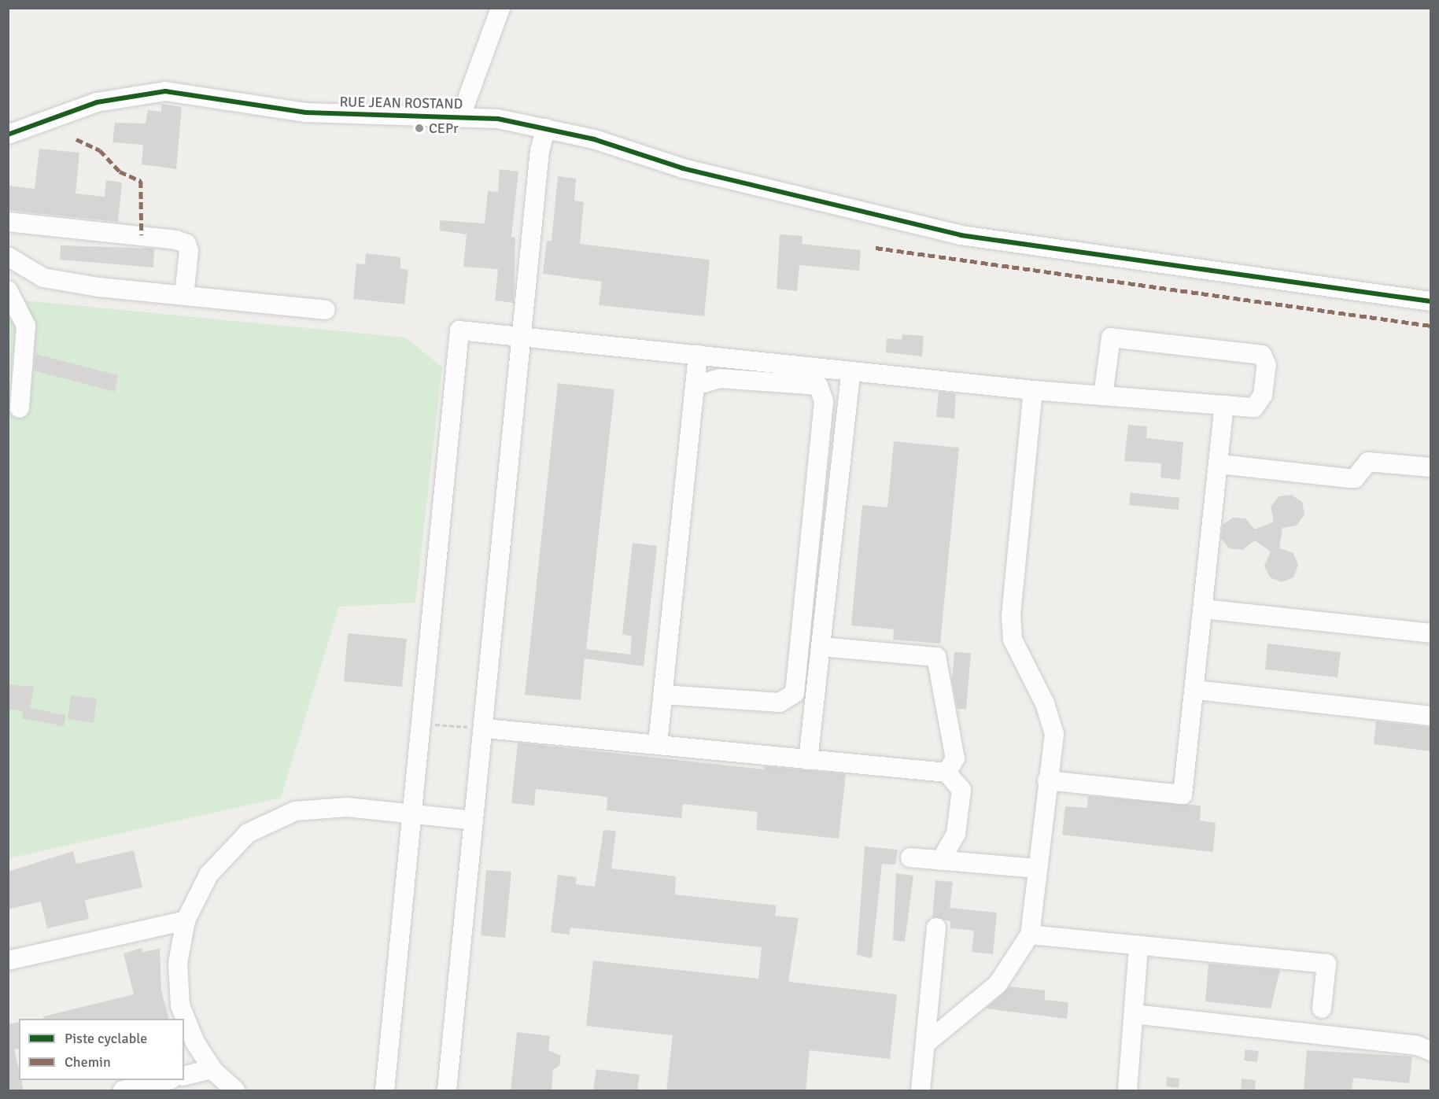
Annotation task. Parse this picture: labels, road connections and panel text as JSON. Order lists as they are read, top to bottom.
{
  "streets": {
    "street": ["RUE JEAN ROSTAND"]
  },
  "places": ["CEPr"],
  "legend": ["Piste cyclable", "Chemin"]
}
